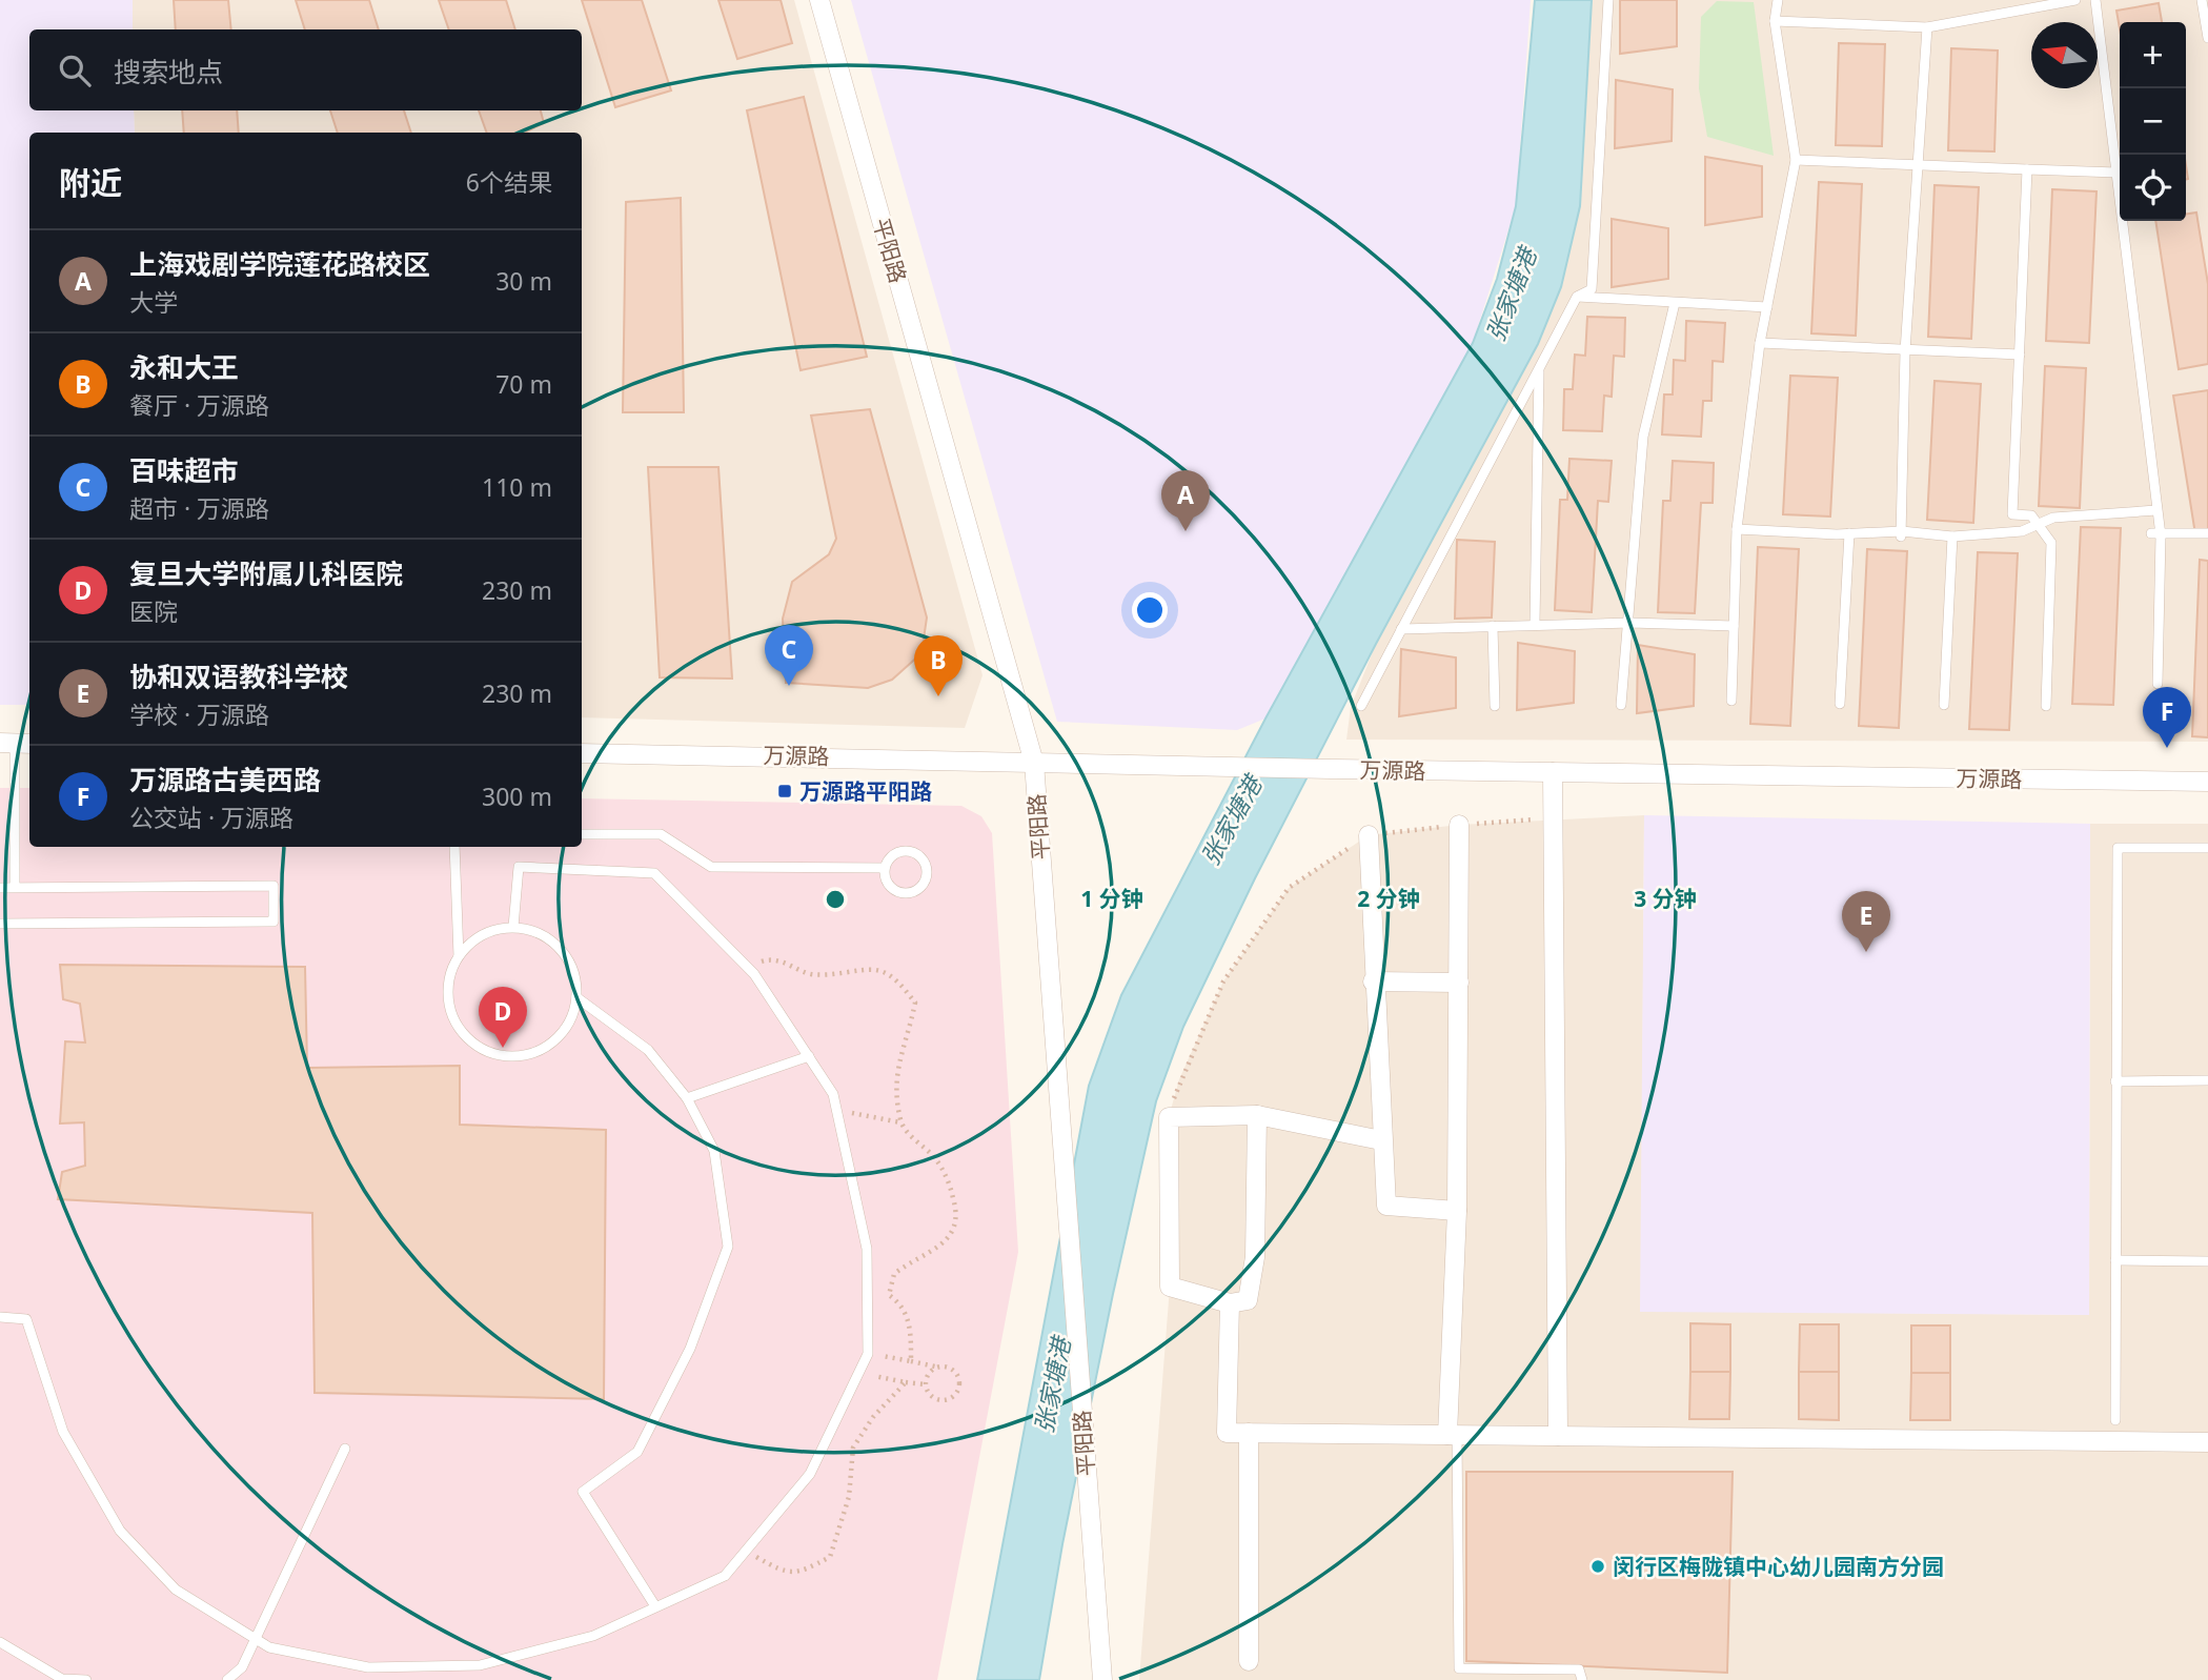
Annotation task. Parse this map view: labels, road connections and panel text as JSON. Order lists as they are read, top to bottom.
{
  "streets": {
    "street": ["平阳路", "万源路"]
  },
  "crossings": [
    ["平阳路", "万源路"]
  ],
  "water": ["张家塘港"],
  "places": {
    "transit": ["万源路平阳路"],
    "other": ["闵行区梅陇镇中心幼儿园南方分园"]
  },
  "north": "left",
  "page": {
    "map_buttons": ["+", "−"],
    "search": "搜索地点",
    "heading": ["附近", "6个结果"],
    "list": [
      {
        "mark": "A",
        "name": "上海戏剧学院莲花路校区",
        "note": "大学",
        "value": "30 m"
      },
      {
        "mark": "B",
        "name": "永和大王",
        "note": "餐厅 · 万源路",
        "value": "70 m"
      },
      {
        "mark": "C",
        "name": "百味超市",
        "note": "超市 · 万源路",
        "value": "110 m"
      },
      {
        "mark": "D",
        "name": "复旦大学附属儿科医院",
        "note": "医院",
        "value": "230 m"
      },
      {
        "mark": "E",
        "name": "协和双语教科学校",
        "note": "学校 · 万源路",
        "value": "230 m"
      },
      {
        "mark": "F",
        "name": "万源路古美西路",
        "note": "公交站 · 万源路",
        "value": "300 m"
      }
    ],
    "pins": [
      "A",
      "C",
      "B",
      "F",
      "E",
      "D"
    ]
  },
  "rings": ["1 分钟", "2 分钟", "3 分钟"]
}
